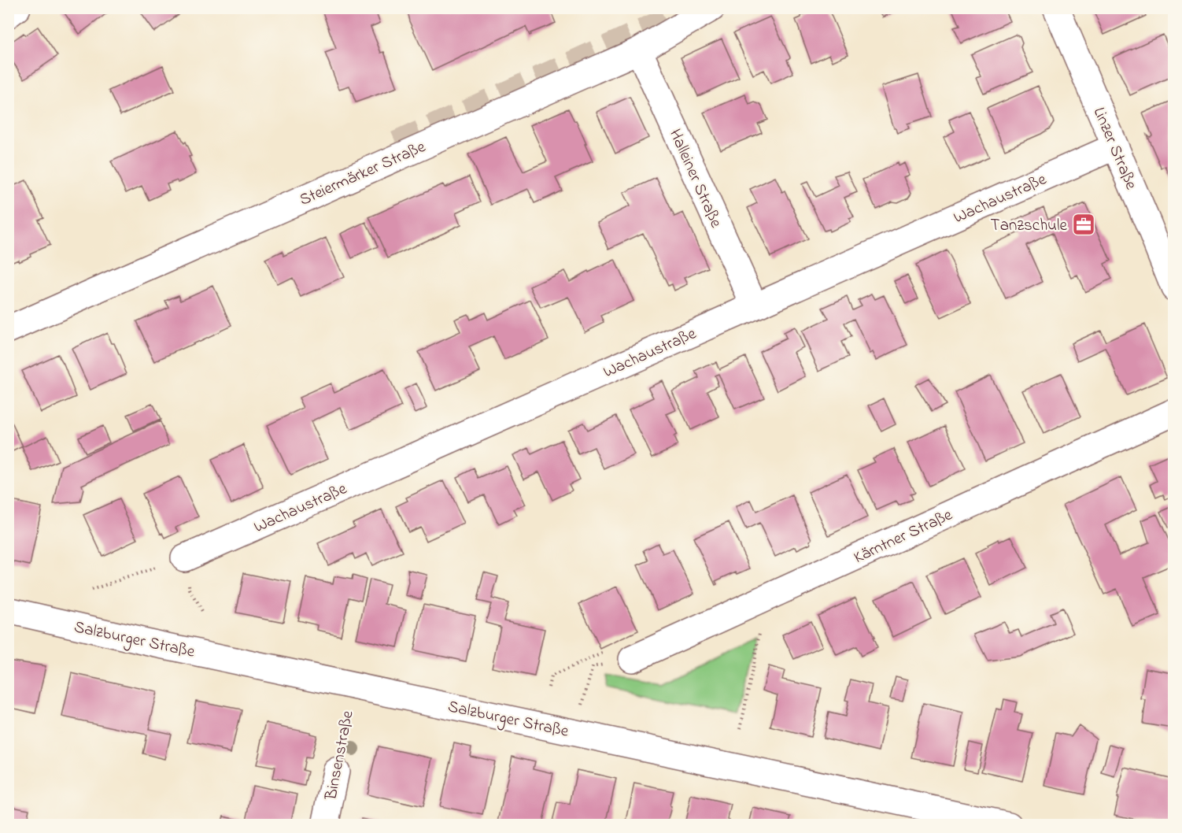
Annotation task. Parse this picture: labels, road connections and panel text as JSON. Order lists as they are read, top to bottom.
{
  "streets": {
    "street": [
      "Linzer Straße",
      "Steiermärker Straße",
      "Halleiner Straße",
      "Wachaustraße",
      "Kärntner Straße",
      "Salzburger Straße",
      "Binsenstraße"
    ]
  },
  "crossings": [
    ["Linzer Straße", "Wachaustraße"],
    ["Steiermärker Straße", "Halleiner Straße"],
    ["Halleiner Straße", "Wachaustraße"],
    ["Salzburger Straße", "Binsenstraße"]
  ],
  "places": {
    "office": ["Tanzschule"]
  }
}
